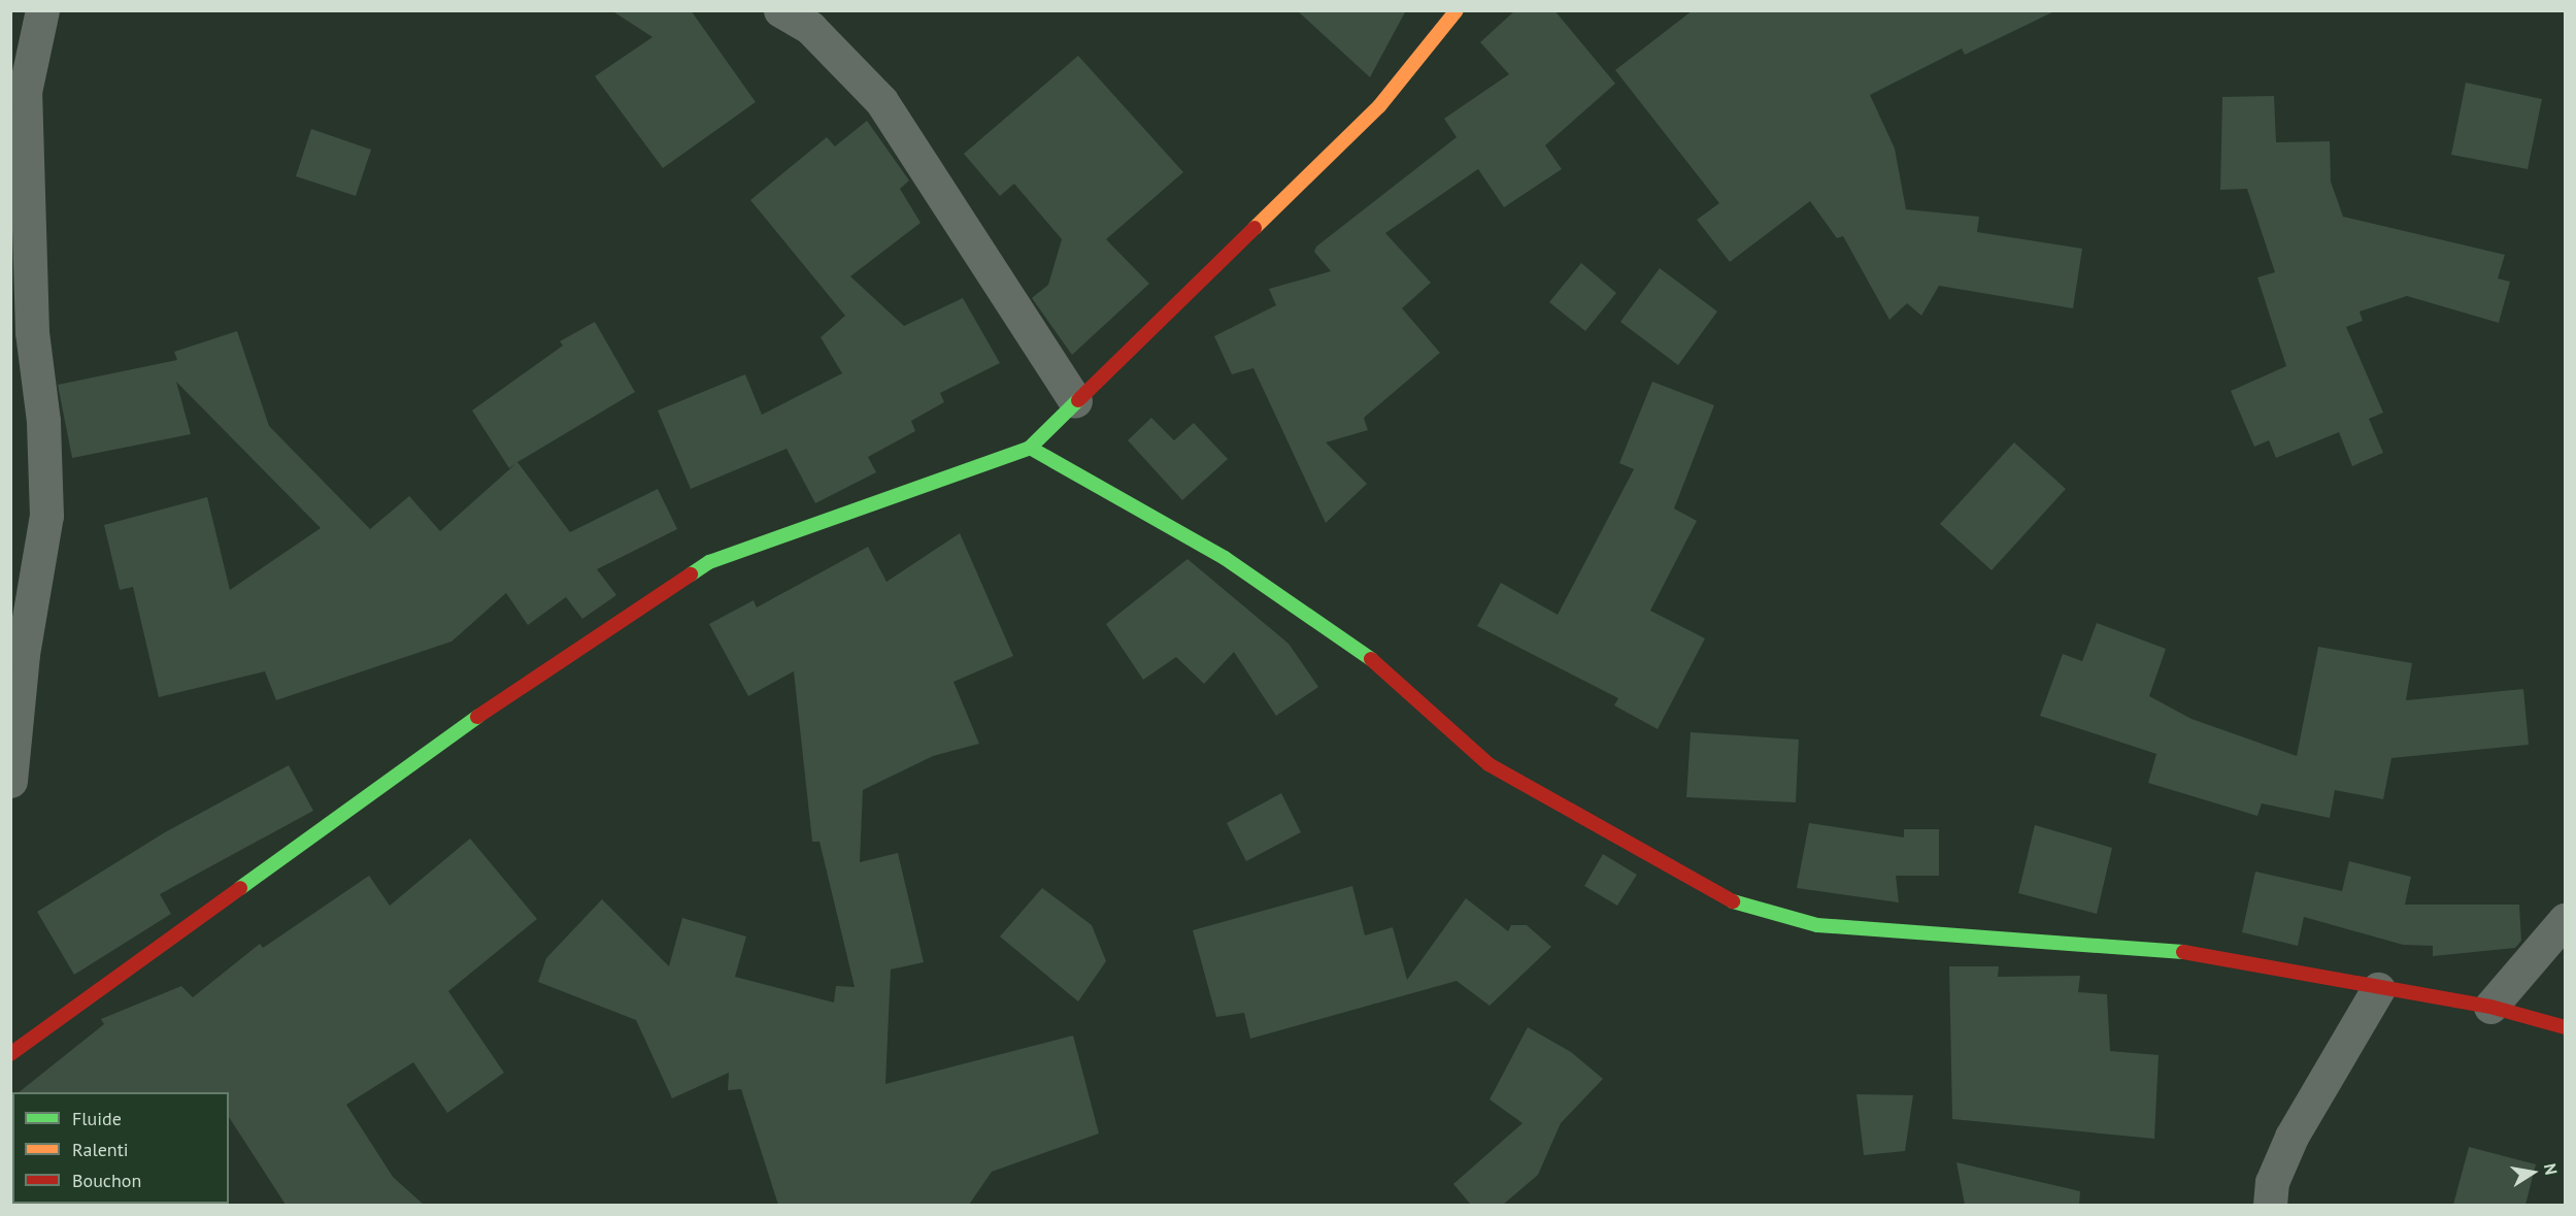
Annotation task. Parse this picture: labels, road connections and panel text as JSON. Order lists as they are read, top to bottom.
{
  "legend": ["Fluide", "Ralenti", "Bouchon"],
  "north": "right"
}
